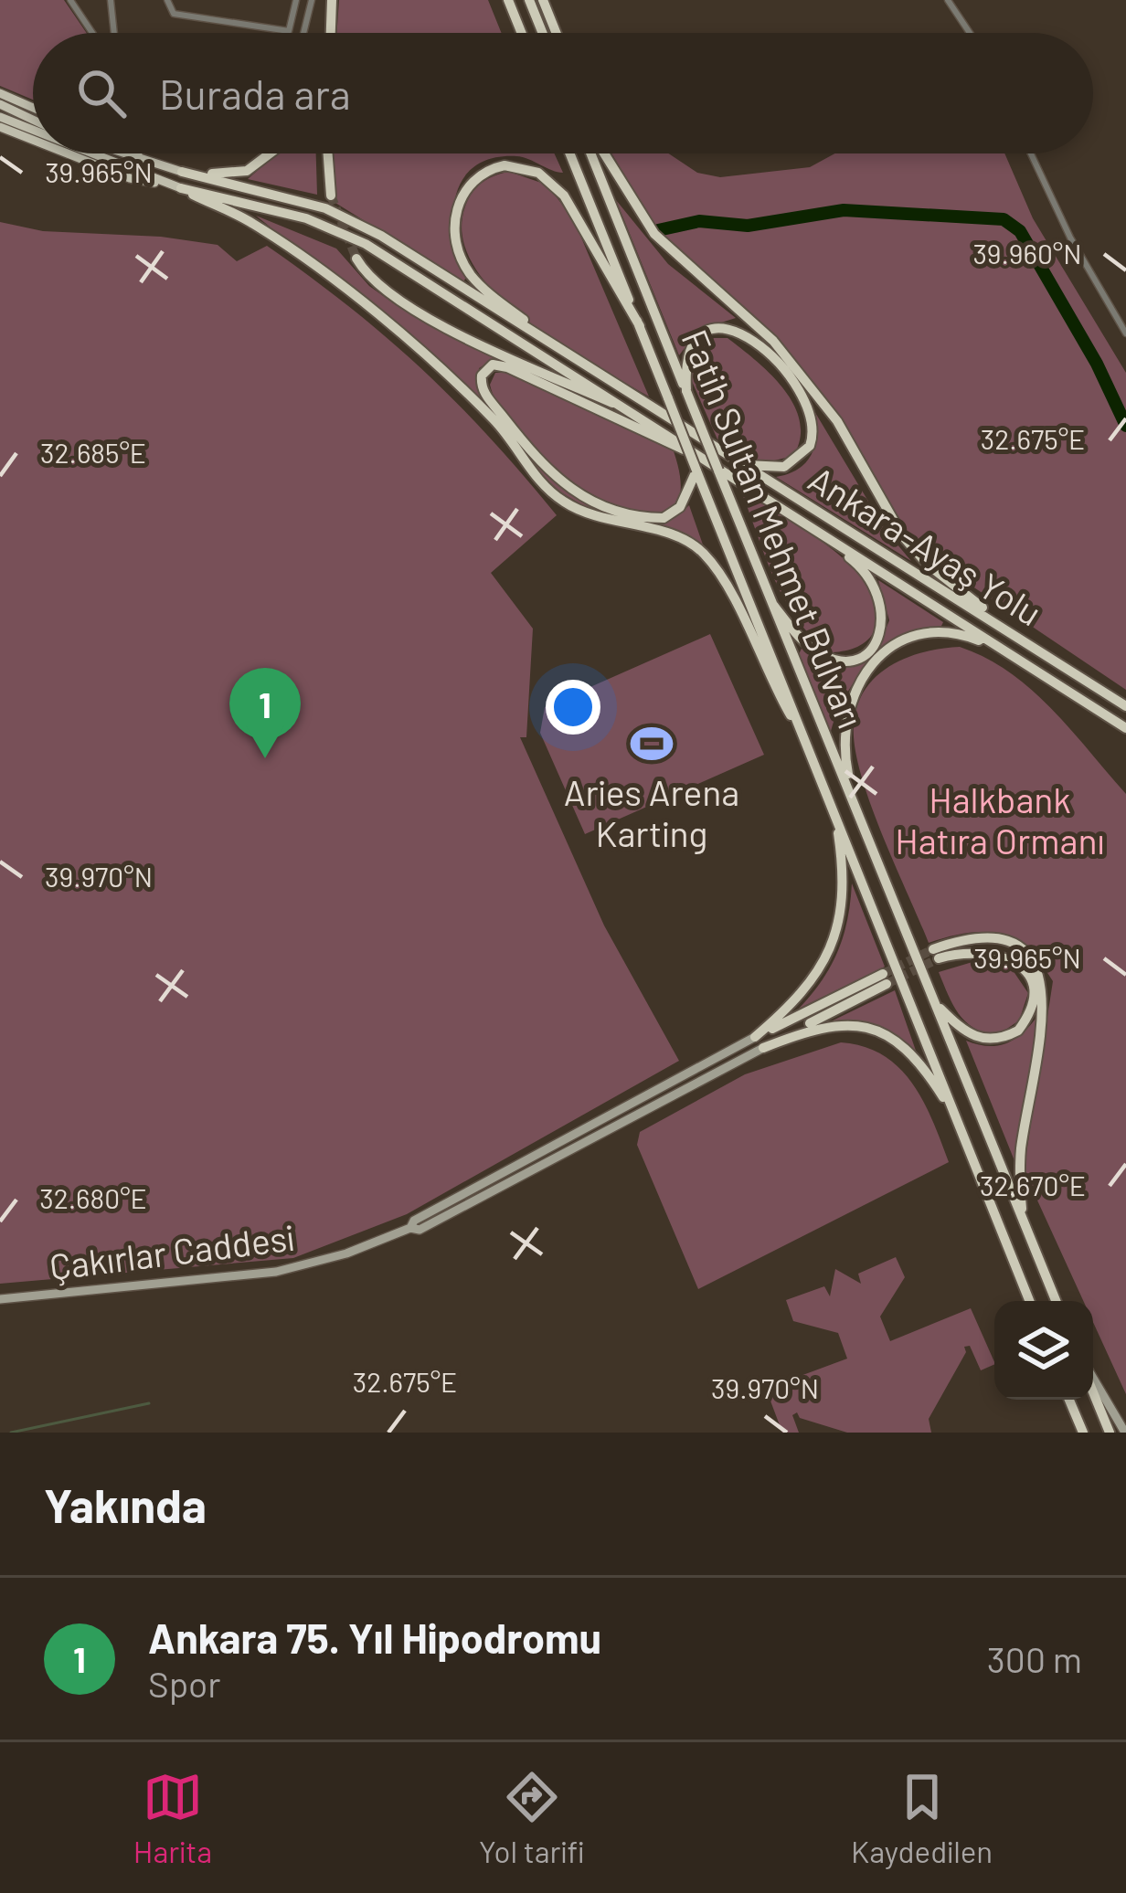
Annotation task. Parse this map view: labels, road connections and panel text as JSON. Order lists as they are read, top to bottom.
{
  "streets": {
    "highway": ["Fatih Sultan Mehmet Bulvarı", "Ankara-Ayaş Yolu"],
    "main road": ["Çakırlar Caddesi"]
  },
  "parks": ["Halkbank Hatıra Ormanı"],
  "places": {
    "sports": ["Aries Arena Karting"]
  },
  "page": {
    "search": "Burada ara",
    "pins": "1",
    "heading": "Yakında",
    "list": [
      {
        "mark": "1",
        "name": "Ankara 75. Yıl Hipodromu",
        "note": "Spor",
        "value": "300 m"
      }
    ],
    "nav": ["Harita", "Yol tarifi", "Kaydedilen"]
  },
  "coordinates": [
    "39.965°N",
    "39.960°N",
    "32.675°E",
    "32.685°E",
    "39.970°N",
    "32.670°E",
    "32.680°E"
  ]
}
